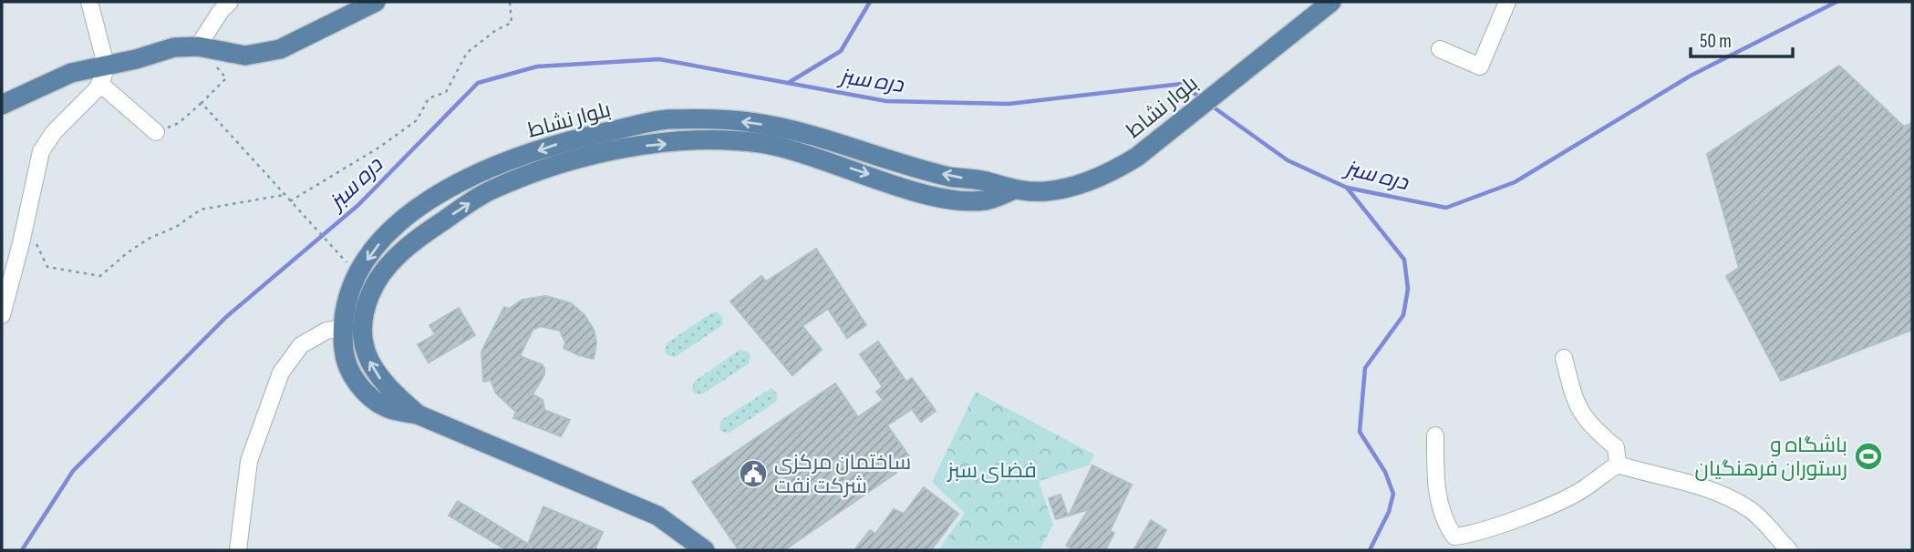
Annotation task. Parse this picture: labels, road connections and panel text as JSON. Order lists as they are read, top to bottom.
{
  "streets": {
    "main road": ["بلوار نشاط"]
  },
  "water": ["دره سبز"],
  "parks": ["فضای سبز"],
  "places": {
    "sports": ["باشگاه و رستوران فرهنگیان"],
    "public building": ["ساختمان مرکزی شرکت نفت"]
  },
  "scale_bar": "50 m"
}
